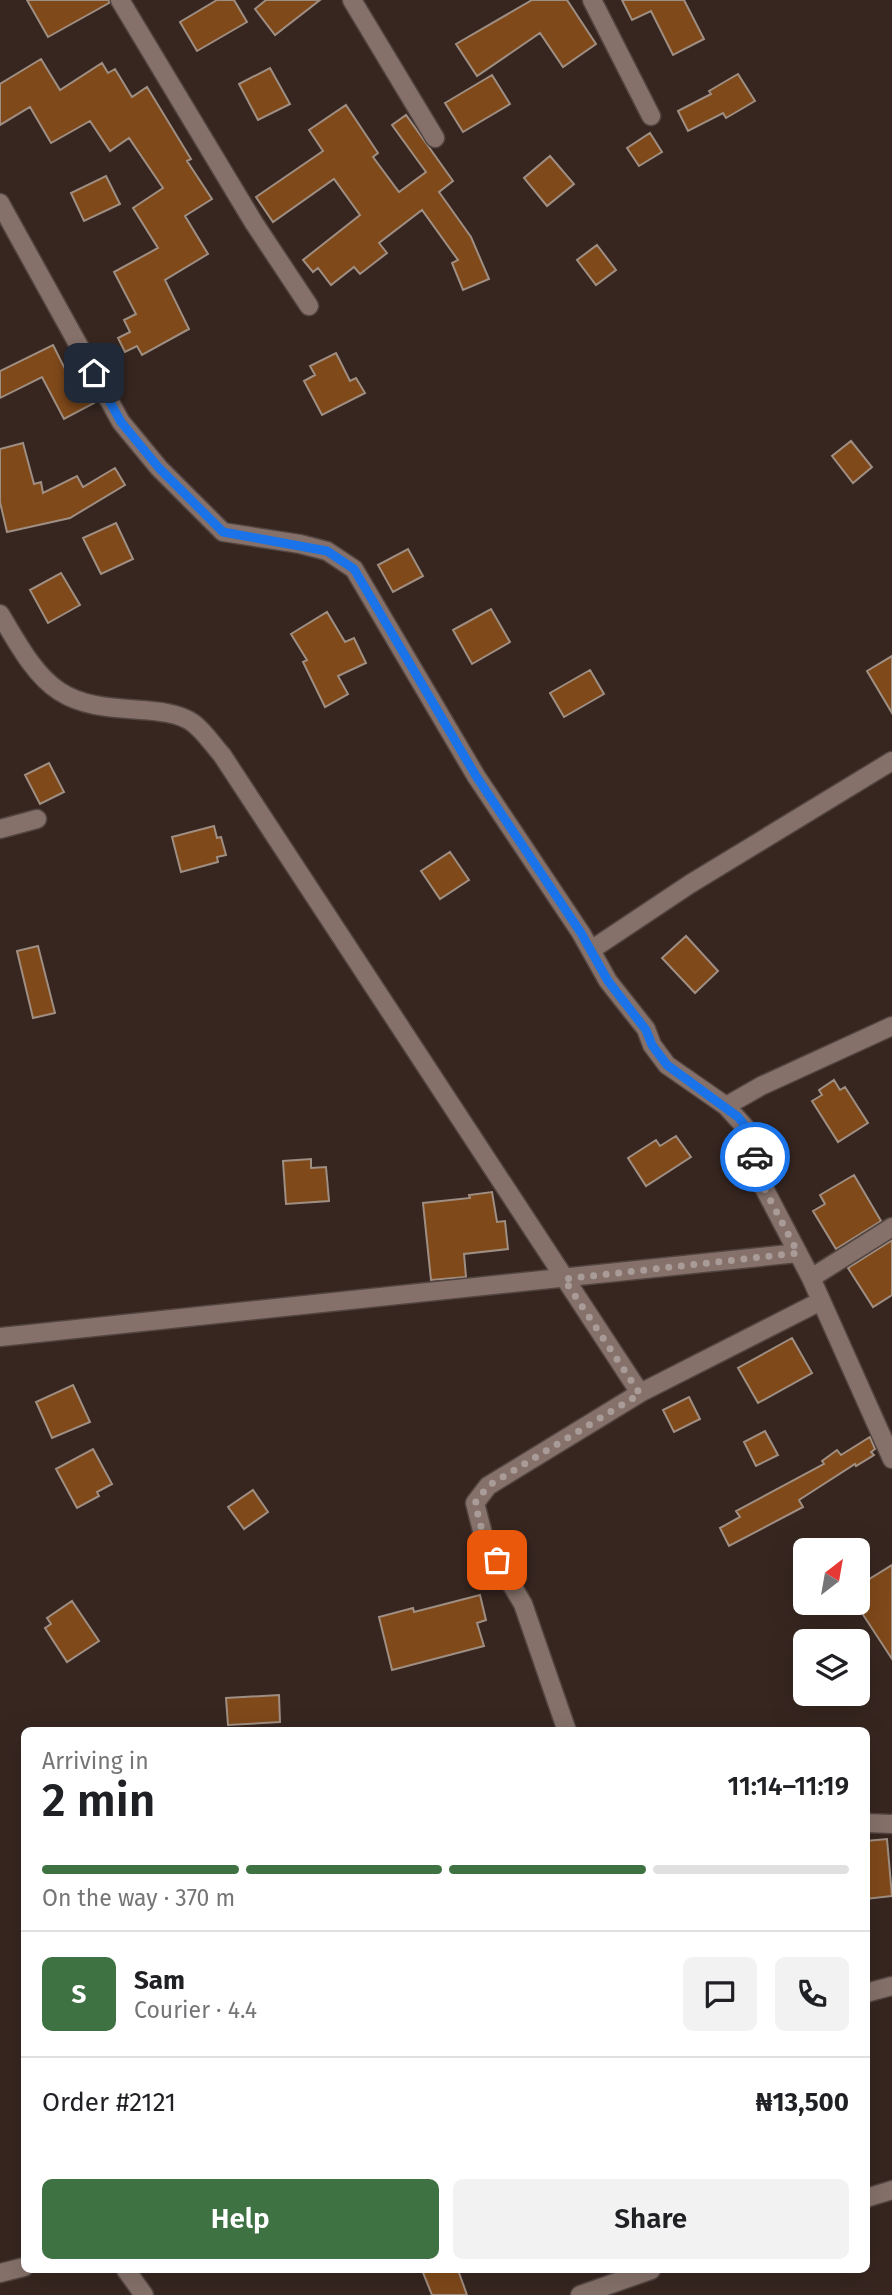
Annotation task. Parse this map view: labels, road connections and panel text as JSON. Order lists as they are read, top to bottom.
{
  "north": "top right",
  "page": {
    "heading": ["2 min", "Arriving in", "11:14–11:19"],
    "panel": [
      "Sam",
      "Courier · 4.4",
      "Order #2121",
      "₦13,500"
    ],
    "bar": "On the way · 370 m",
    "round": "S",
    "buttons": ["Help", "Share"]
  }
}
